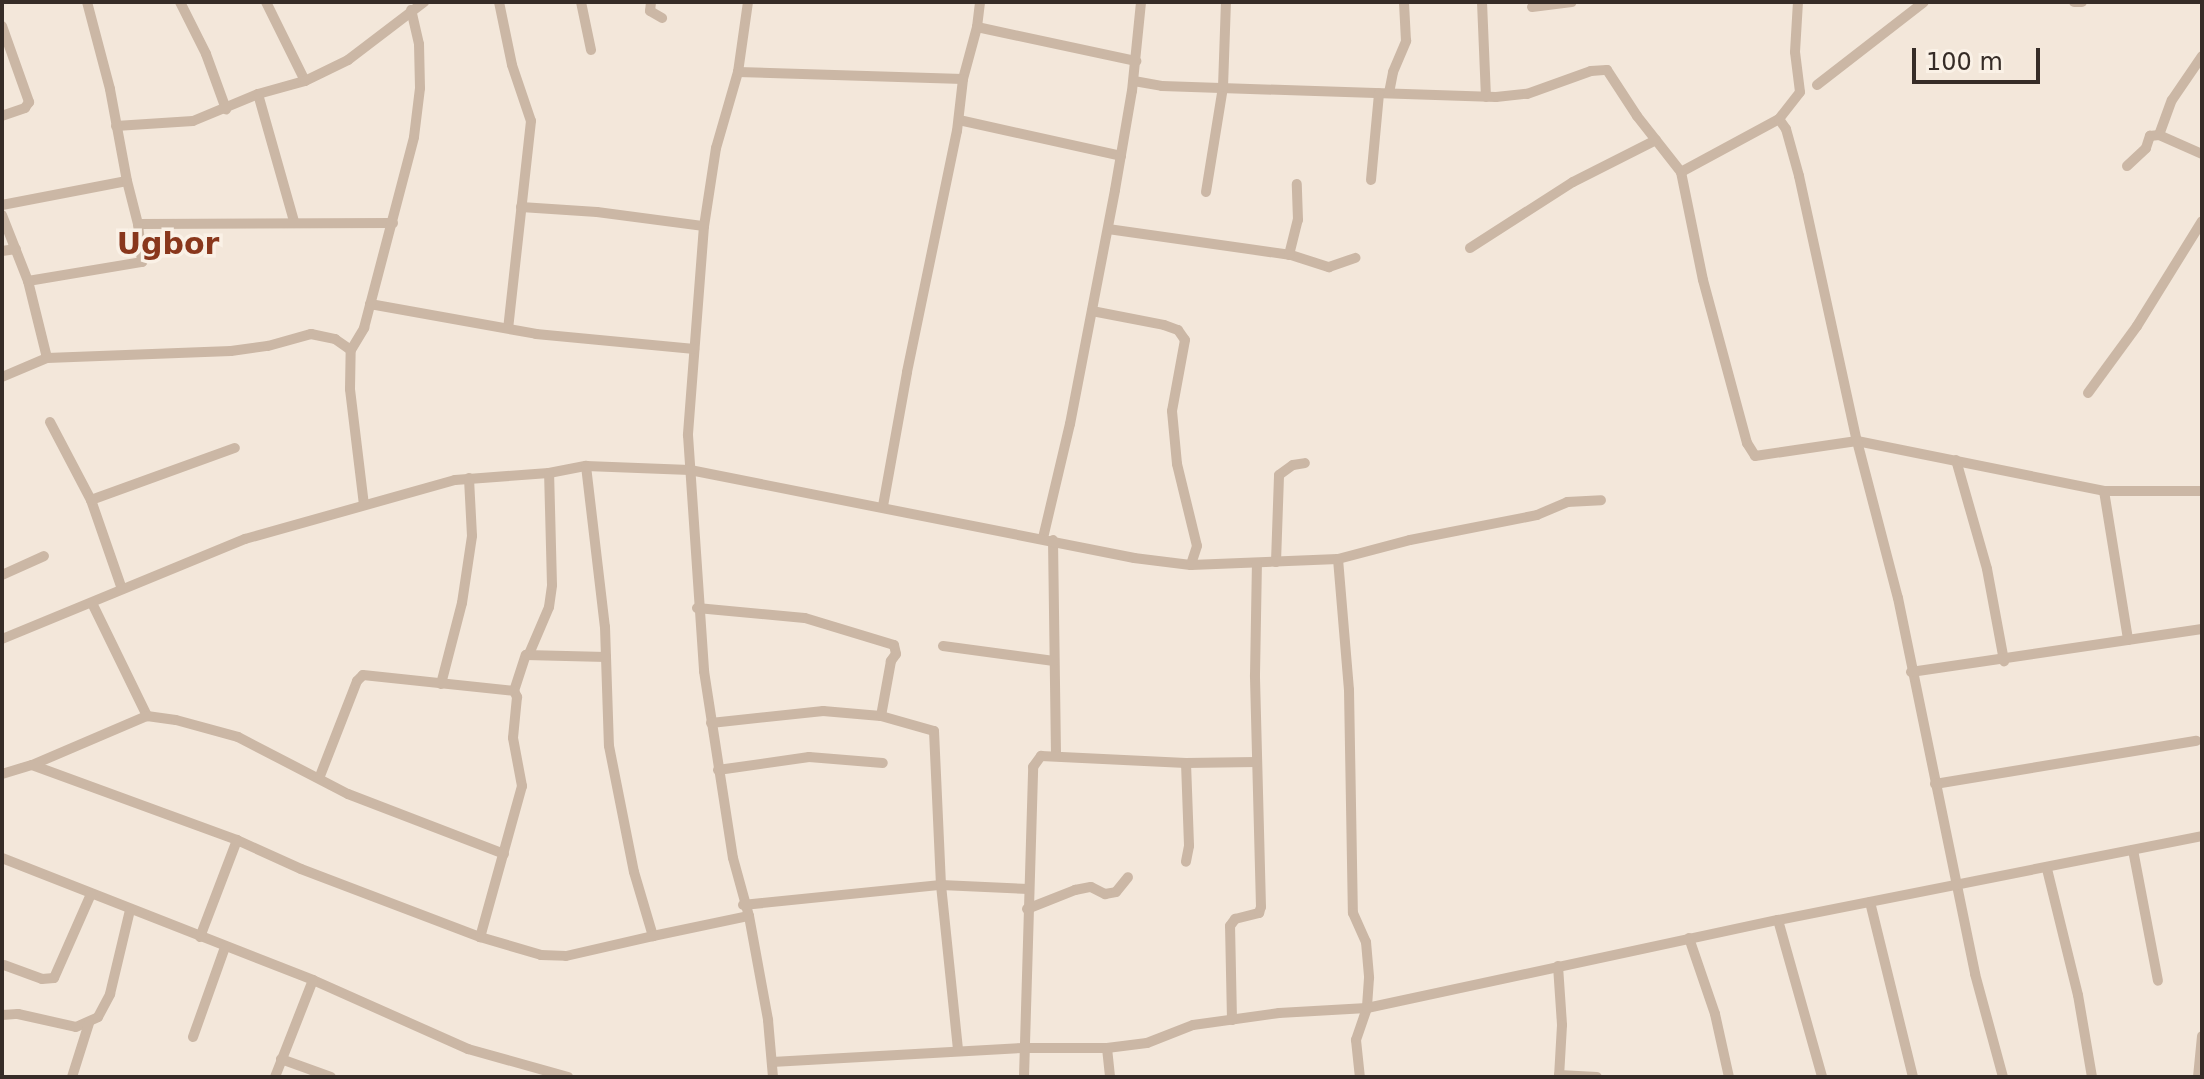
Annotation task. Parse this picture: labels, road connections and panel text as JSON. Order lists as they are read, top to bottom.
{
  "districts": ["Ugbor"],
  "scale_bar": "100 m"
}
